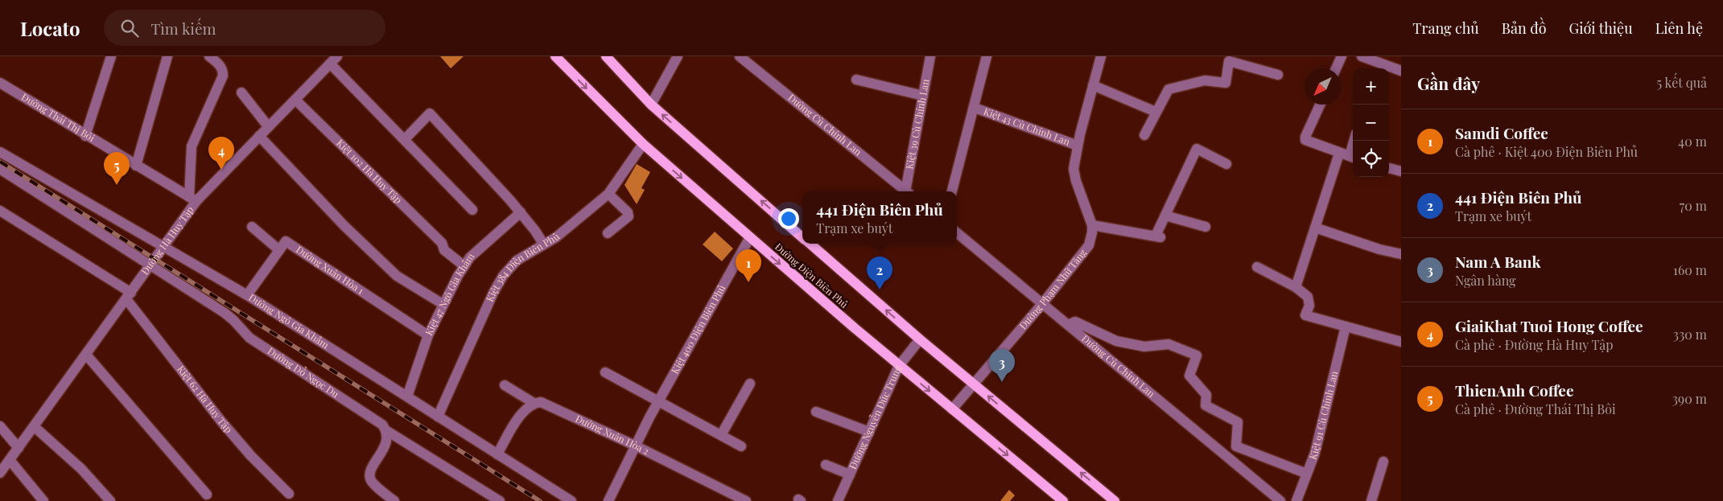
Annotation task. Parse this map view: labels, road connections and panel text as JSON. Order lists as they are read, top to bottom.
{
  "streets": {
    "main road": ["Đường Điện Biên Phủ"],
    "street": [
      "Đường Thái Thị Bôi",
      "Kiệt 39 Cù Chính Lan",
      "Đường Cù Chính Lan",
      "Kiệt 43 Cù Chính Lan",
      "Kiệt 102 Hà Huy Tập",
      "Đường Hà Huy Tập",
      "Đường Xuân Hòa 1",
      "Kiệt 384 Điện Biên Phủ",
      "Đường Phạm Nhữ Tăng",
      "Kiệt 47 Ngô Gia Khảm",
      "Đường Ngô Gia Khảm",
      "Kiệt 400 Điện Biên Phủ",
      "Đường Đỗ Ngọc Du",
      "Kiệt 62 Hà Huy Tập",
      "Kiệt 91 Cù Chính Lan",
      "Đường Nguyễn Đức Trung",
      "Đường Xuân Hòa 2"
    ]
  },
  "crossings": [
    ["Đường Thái Thị Bôi", "Đường Hà Huy Tập"],
    ["Đường Cù Chính Lan", "Đường Phạm Nhữ Tăng"],
    ["Kiệt 43 Cù Chính Lan", "Đường Phạm Nhữ Tăng"],
    ["Kiệt 102 Hà Huy Tập", "Đường Hà Huy Tập"],
    ["Kiệt 102 Hà Huy Tập", "Kiệt 47 Ngô Gia Khảm"],
    ["Đường Hà Huy Tập", "Đường Ngô Gia Khảm"],
    ["Đường Hà Huy Tập", "Đường Đỗ Ngọc Du"],
    ["Đường Hà Huy Tập", "Kiệt 62 Hà Huy Tập"],
    ["Đường Xuân Hòa 1", "Kiệt 47 Ngô Gia Khảm"],
    ["Đường Xuân Hòa 1", "Đường Ngô Gia Khảm"],
    ["Kiệt 384 Điện Biên Phủ", "Đường Điện Biên Phủ"],
    ["Kiệt 384 Điện Biên Phủ", "Đường Ngô Gia Khảm"],
    ["Đường Điện Biên Phủ", "Đường Phạm Nhữ Tăng"],
    ["Đường Điện Biên Phủ", "Kiệt 400 Điện Biên Phủ"],
    ["Đường Điện Biên Phủ", "Đường Nguyễn Đức Trung"],
    ["Kiệt 47 Ngô Gia Khảm", "Đường Ngô Gia Khảm"],
    ["Kiệt 400 Điện Biên Phủ", "Đường Xuân Hòa 2"]
  ],
  "north": "bottom left",
  "page": {
    "header": "Locato",
    "search": "Tìm kiếm",
    "nav": [
      "Trang chủ",
      "Bản đồ",
      "Giới thiệu",
      "Liên hệ"
    ],
    "heading": ["Gần đây", "5 kết quả"],
    "map_buttons": ["+", "−"],
    "list": [
      {
        "mark": "1",
        "name": "Samdi Coffee",
        "note": "Cà phê · Kiệt 400 Điện Biên Phủ",
        "value": "40 m"
      },
      {
        "mark": "2",
        "name": "441 Điện Biên Phủ",
        "note": "Trạm xe buýt",
        "value": "70 m"
      },
      {
        "mark": "3",
        "name": "Nam A Bank",
        "note": "Ngân hàng",
        "value": "160 m"
      },
      {
        "mark": "4",
        "name": "GiaiKhat Tuoi Hong Coffee",
        "note": "Cà phê · Đường Hà Huy Tập",
        "value": "330 m"
      },
      {
        "mark": "5",
        "name": "ThienAnh Coffee",
        "note": "Cà phê · Đường Thái Thị Bôi",
        "value": "390 m"
      }
    ],
    "pins": [
      "4",
      "5",
      "1",
      "2",
      "3"
    ],
    "popup": ["441 Điện Biên Phủ", "Trạm xe buýt"]
  }
}
